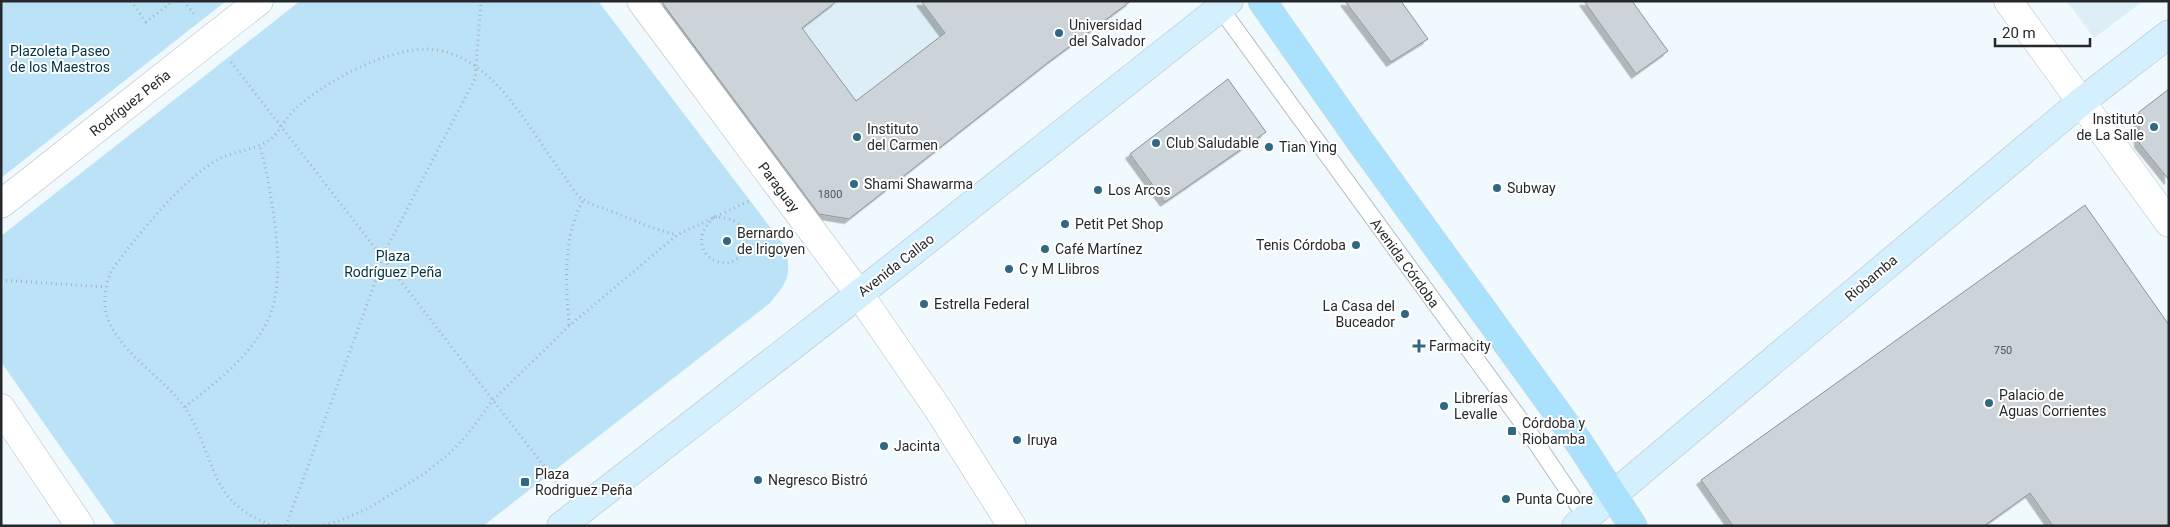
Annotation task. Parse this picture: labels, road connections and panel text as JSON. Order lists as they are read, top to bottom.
{
  "streets": {
    "main road": ["Avenida Callao", "Riobamba"],
    "street": ["Rodríguez Peña", "Paraguay"],
    "lane": ["Avenida Córdoba"]
  },
  "crossings": [
    ["Paraguay", "Avenida Callao"],
    ["Avenida Córdoba", "Avenida Callao"],
    ["Avenida Córdoba", "Riobamba"]
  ],
  "parks": ["Plazoleta Paseo de los Maestros", "Plaza Rodríguez Peña"],
  "places": {
    "other": [
      "Universidad del Salvador",
      "Instituto de La Salle",
      "Instituto del Carmen",
      "Club Saludable",
      "Tian Ying",
      "Shami Shawarma",
      "Subway",
      "Los Arcos",
      "Petit Pet Shop",
      "Bernardo de Irigoyen",
      "Tenis Córdoba",
      "Café Martínez",
      "C y M Llibros",
      "Estrella Federal",
      "La Casa del Buceador",
      "Palacio de Aguas Corrientes",
      "Librerías Levalle",
      "Iruya",
      "Jacinta",
      "Negresco Bistró",
      "Punta Cuore"
    ],
    "health": ["Farmacity"],
    "transit": ["Córdoba y Riobamba", "Plaza Rodriguez Peña"]
  },
  "house_numbers": ["1800", "750"],
  "scale_bar": "20 m"
}
